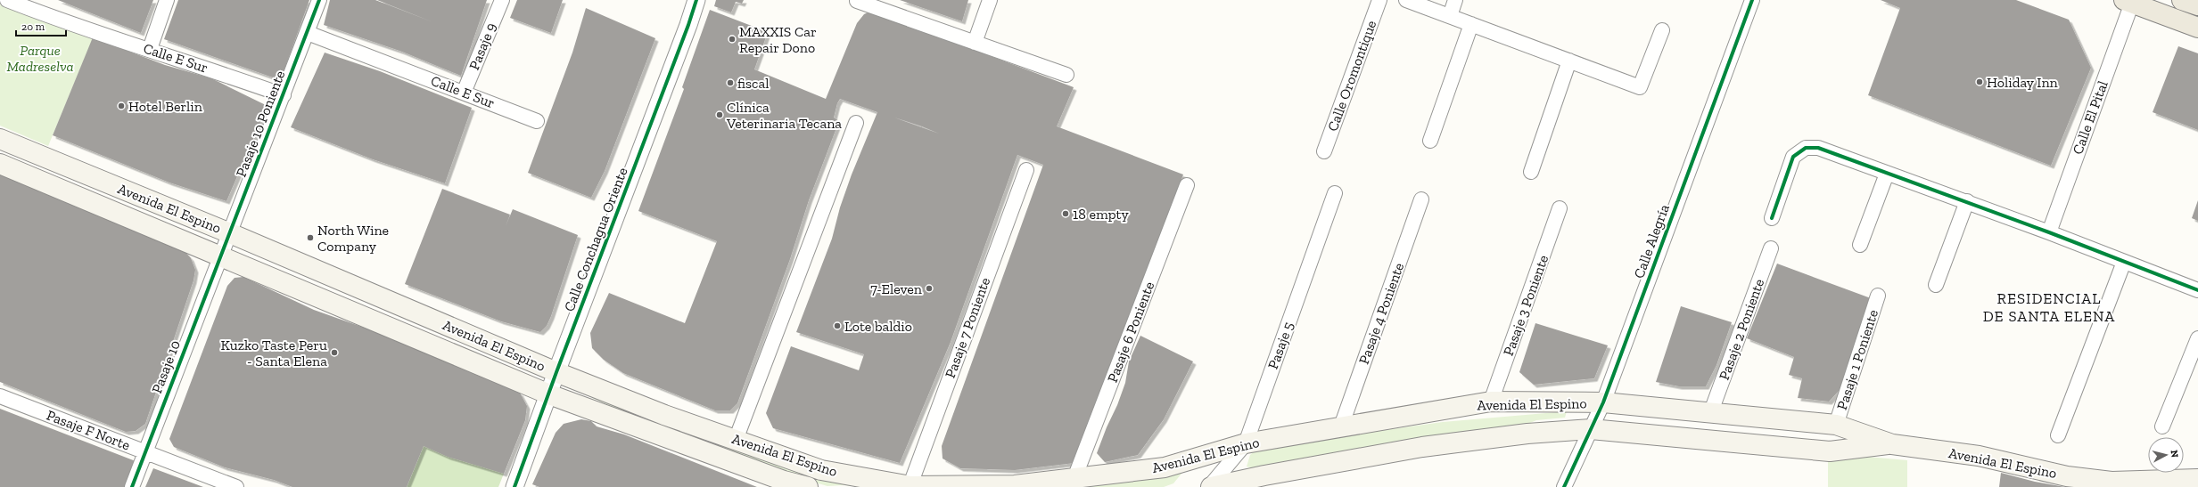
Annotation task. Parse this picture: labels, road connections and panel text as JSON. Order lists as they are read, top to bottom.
{
  "streets": {
    "main road": ["Avenida El Espino"],
    "street": [
      "Pasaje 9",
      "Calle E Sur",
      "Calle Oromontique",
      "Calle El Pital",
      "Pasaje 10 Poniente",
      "Calle Conchagua Oriente",
      "Calle Alegría",
      "Pasaje 3 Poniente",
      "Pasaje 4 Poniente",
      "Pasaje 7 Poniente",
      "Pasaje 2 Poniente",
      "Pasaje 6 Poniente",
      "Pasaje 5",
      "Pasaje 1 Poniente",
      "Pasaje 10",
      "Pasaje F Norte"
    ]
  },
  "crossings": [
    ["Pasaje 9", "Calle E Sur"],
    ["Calle E Sur", "Pasaje 10 Poniente"],
    ["Pasaje 10 Poniente", "Avenida El Espino"],
    ["Pasaje 10 Poniente", "Pasaje 10"],
    ["Avenida El Espino", "Calle Conchagua Oriente"],
    ["Avenida El Espino", "Calle Alegría"],
    ["Avenida El Espino", "Pasaje 3 Poniente"],
    ["Avenida El Espino", "Pasaje 4 Poniente"],
    ["Avenida El Espino", "Pasaje 7 Poniente"],
    ["Avenida El Espino", "Pasaje 2 Poniente"],
    ["Avenida El Espino", "Pasaje 6 Poniente"],
    ["Avenida El Espino", "Pasaje 5"],
    ["Avenida El Espino", "Pasaje 1 Poniente"],
    ["Avenida El Espino", "Pasaje 10"],
    ["Pasaje 10", "Pasaje F Norte"]
  ],
  "districts": ["RESIDENCIAL DE SANTA ELENA"],
  "parks": ["Parque Madreselva"],
  "places": [
    "MAXXIS Car Repair Dono",
    "Holiday Inn",
    "fiscal",
    "Hotel Berlin",
    "Clínica Veterinaria Tecana",
    "18 empty",
    "North Wine Company",
    "7-Eleven",
    "Lote baldio",
    "Kuzko Taste Peru - Santa Elena"
  ],
  "scale_bar": "20 m",
  "north": "right"
}
